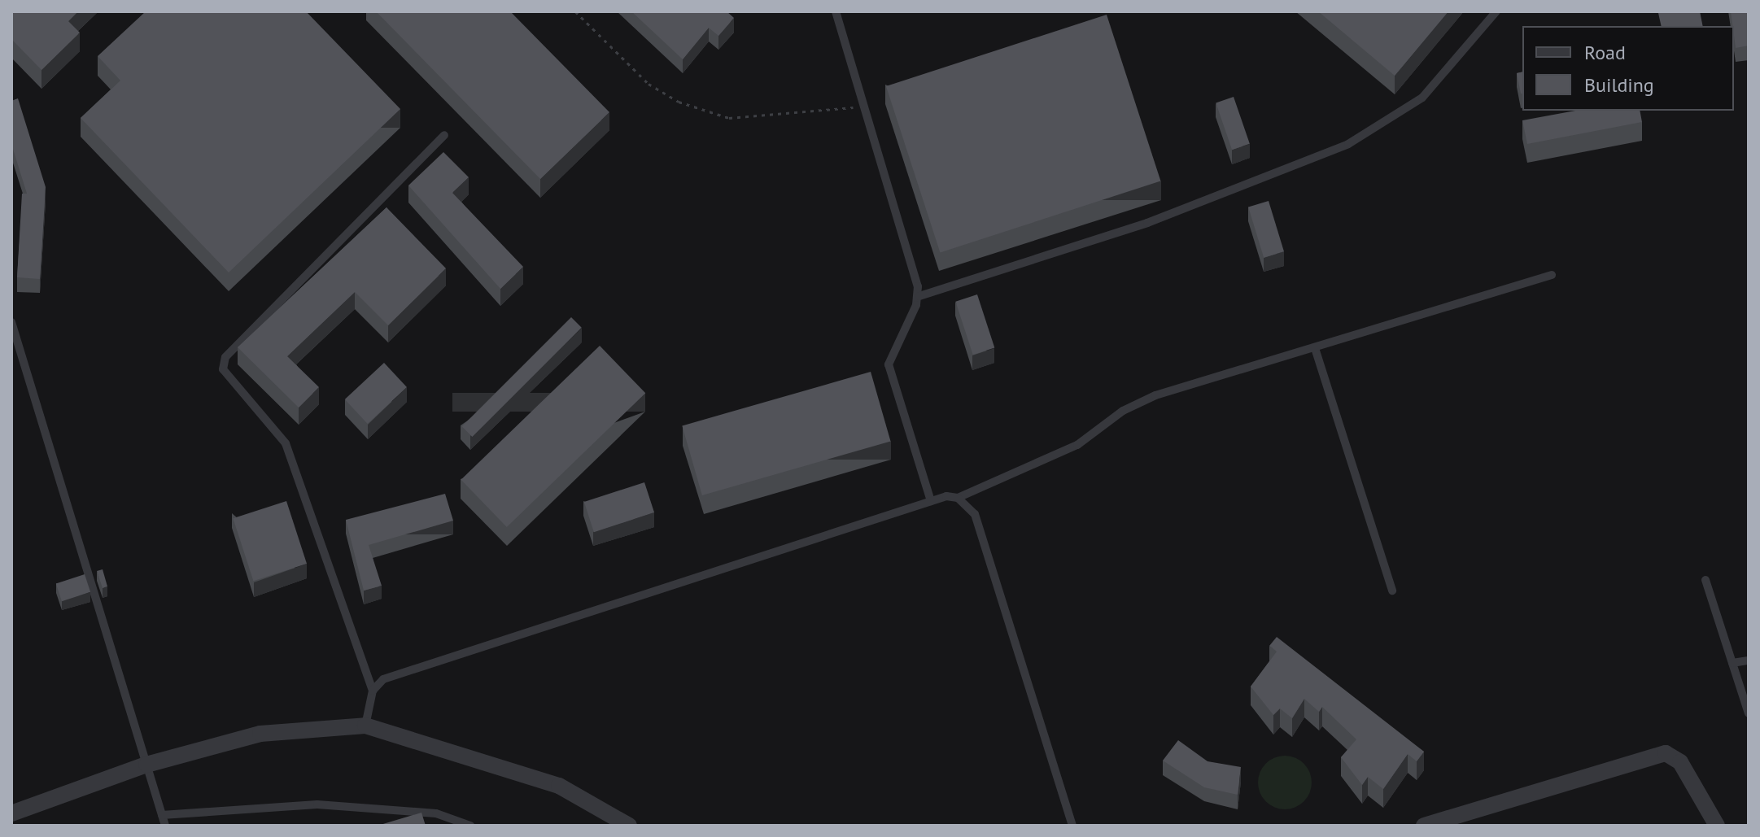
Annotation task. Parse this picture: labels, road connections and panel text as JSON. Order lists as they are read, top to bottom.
{
  "legend": ["Road", "Building"]
}
